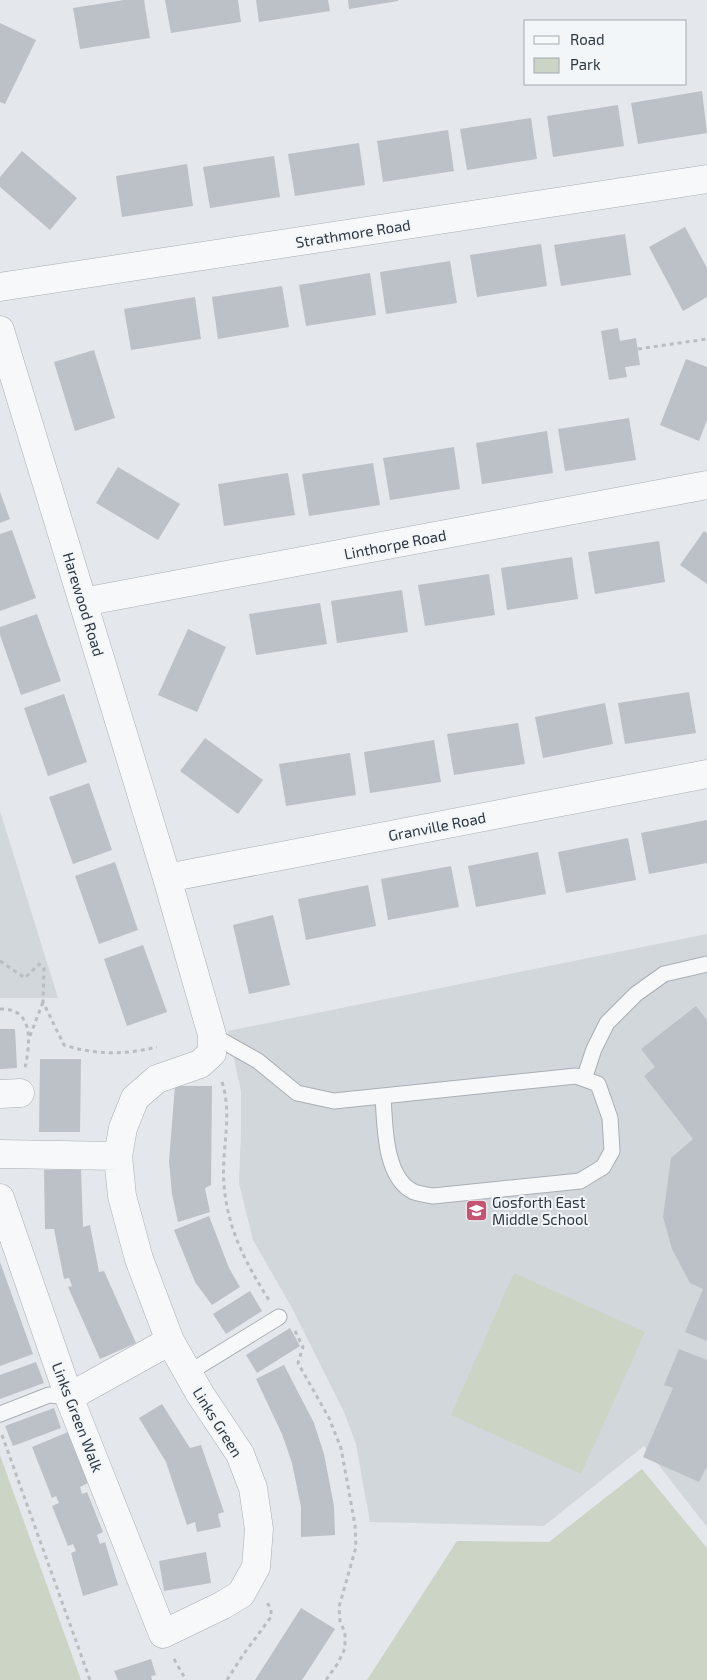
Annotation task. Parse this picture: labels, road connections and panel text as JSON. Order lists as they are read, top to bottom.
{
  "streets": {
    "street": [
      "Strathmore Road",
      "Linthorpe Road",
      "Harewood Road",
      "Granville Road",
      "Links Green Walk",
      "Links Green"
    ]
  },
  "crossings": [
    ["Linthorpe Road", "Harewood Road"],
    ["Harewood Road", "Granville Road"],
    ["Harewood Road", "Links Green"],
    ["Links Green Walk", "Links Green"]
  ],
  "places": {
    "school or university": ["Gosforth East Middle School"]
  },
  "legend": ["Road", "Park"]
}
